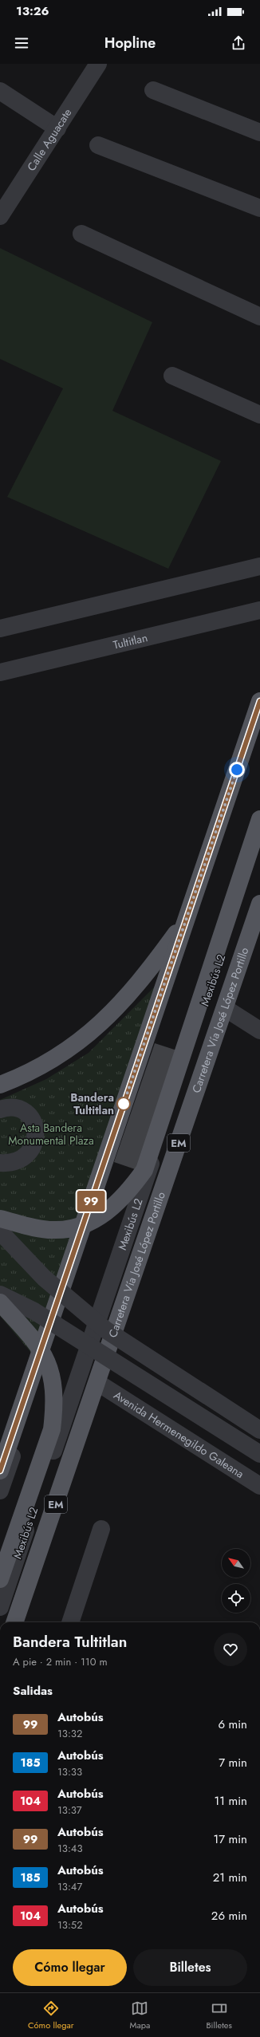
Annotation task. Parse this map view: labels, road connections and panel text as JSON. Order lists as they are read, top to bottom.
{
  "streets": {
    "main road": ["Carretera Vía José López Portillo", "EM"],
    "street": [
      "Calle Aguacate",
      "Tultitlan",
      "Mexibús L2",
      "Avenida Hermenegildo Galeana"
    ]
  },
  "crossings": [
    ["Carretera Vía José López Portillo", "Avenida Hermenegildo Galeana"]
  ],
  "parks": ["Asta Bandera Monumental Plaza"],
  "places": ["Bandera Tultitlan"],
  "lines": ["bus line 99"],
  "north": "top left",
  "page": {
    "status": "13:26",
    "header": "Hopline",
    "on_map": "99",
    "heading": [
      ["Bandera Tultitlan", "A pie · 2 min · 110 m"],
      "Salidas"
    ],
    "list": [
      {
        "mark": "99",
        "name": "Autobús",
        "note": "13:32",
        "value": "6 min"
      },
      {
        "mark": "185",
        "name": "Autobús",
        "note": "13:33",
        "value": "7 min"
      },
      {
        "mark": "104",
        "name": "Autobús",
        "note": "13:37",
        "value": "11 min"
      },
      {
        "mark": "99",
        "name": "Autobús",
        "note": "13:43",
        "value": "17 min"
      },
      {
        "mark": "185",
        "name": "Autobús",
        "note": "13:47",
        "value": "21 min"
      },
      {
        "mark": "104",
        "name": "Autobús",
        "note": "13:52",
        "value": "26 min"
      }
    ],
    "buttons": ["Cómo llegar", "Billetes"],
    "tabs": ["Cómo llegar", "Mapa", "Billetes"]
  }
}
